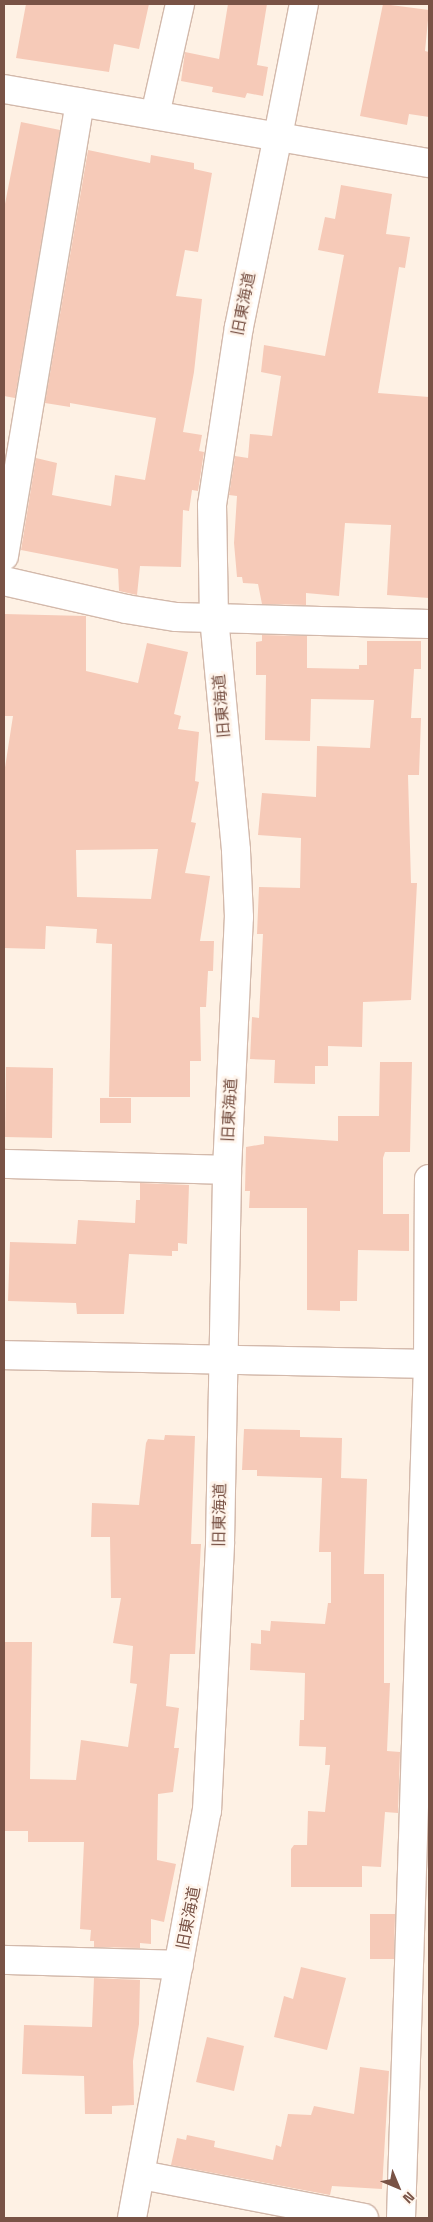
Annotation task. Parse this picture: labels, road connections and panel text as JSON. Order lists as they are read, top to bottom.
{
  "streets": {
    "street": ["旧東海道"]
  },
  "north": "bottom right"
}
